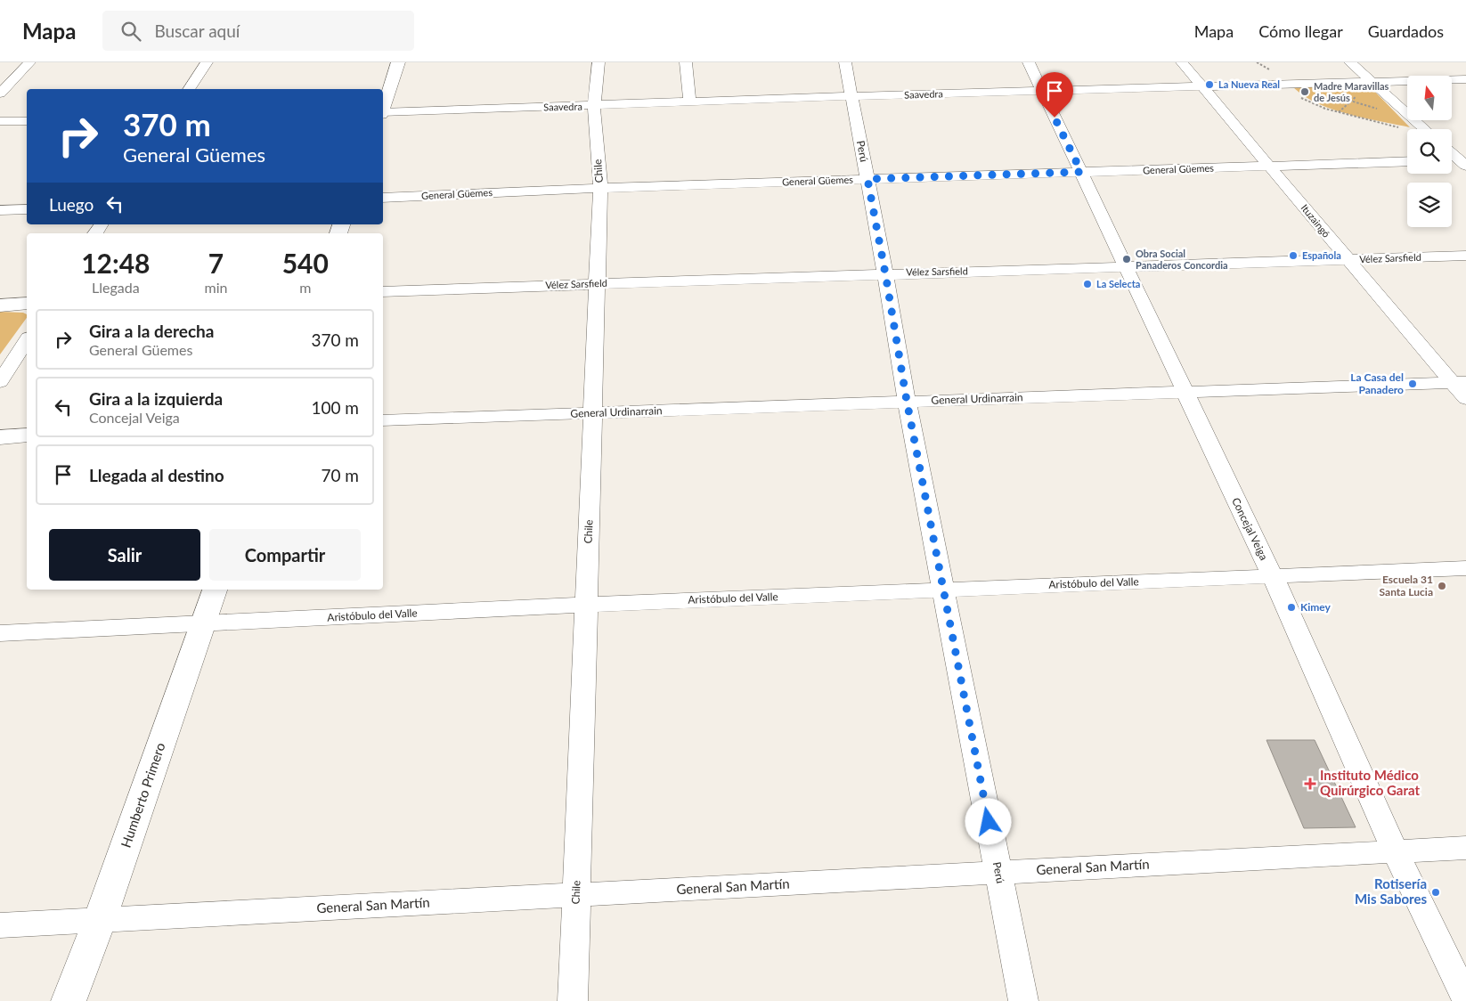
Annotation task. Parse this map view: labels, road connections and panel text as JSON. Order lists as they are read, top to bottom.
{
  "streets": {
    "street": [
      "Saavedra",
      "Perú",
      "General Güemes",
      "Chile",
      "Ituzaingó",
      "Vélez Sarsfield",
      "General Urdinarrain",
      "Concejal Veiga",
      "Aristóbulo del Valle",
      "Humberto Primero",
      "General San Martín"
    ]
  },
  "crossings": [
    ["Saavedra", "Perú"],
    ["Saavedra", "Chile"],
    ["Saavedra", "Ituzaingó"],
    ["Saavedra", "Concejal Veiga"],
    ["Perú", "General Güemes"],
    ["Perú", "Vélez Sarsfield"],
    ["Perú", "General Urdinarrain"],
    ["Perú", "Aristóbulo del Valle"],
    ["Perú", "General San Martín"],
    ["General Güemes", "Chile"],
    ["General Güemes", "Ituzaingó"],
    ["General Güemes", "Concejal Veiga"],
    ["Chile", "Vélez Sarsfield"],
    ["Chile", "General Urdinarrain"],
    ["Chile", "Aristóbulo del Valle"],
    ["Chile", "General San Martín"],
    ["Ituzaingó", "Vélez Sarsfield"],
    ["Ituzaingó", "General Urdinarrain"],
    ["Vélez Sarsfield", "Concejal Veiga"],
    ["General Urdinarrain", "Concejal Veiga"],
    ["Concejal Veiga", "Aristóbulo del Valle"],
    ["Concejal Veiga", "General San Martín"],
    ["Aristóbulo del Valle", "Humberto Primero"],
    ["Humberto Primero", "General San Martín"]
  ],
  "places": {
    "other": [
      "La Nueva Real",
      "Madre Maravillas de Jesús",
      "Española",
      "Obra Social Panaderos Concordia",
      "La Selecta",
      "La Casa del Panadero",
      "Escuela 31 Santa Lucia",
      "Kimey",
      "Rotisería Mis Sabores"
    ],
    "health": ["Instituto Médico Quirúrgico Garat"]
  },
  "north": "top",
  "page": {
    "header": "Mapa",
    "search": "Buscar aquí",
    "nav": ["Mapa", "Cómo llegar", "Guardados"],
    "turn": ["370 m", "General Güemes"],
    "then": "Luego",
    "eta": [
      "12:48",
      "Llegada",
      "7",
      "min",
      "540",
      "m"
    ],
    "list": [
      {
        "name": "Gira a la derecha",
        "note": "General Güemes",
        "value": "370 m"
      },
      {
        "name": "Gira a la izquierda",
        "note": "Concejal Veiga",
        "value": "100 m"
      },
      {
        "name": "Llegada al destino",
        "value": "70 m"
      }
    ],
    "buttons": ["Salir", "Compartir"]
  }
}
